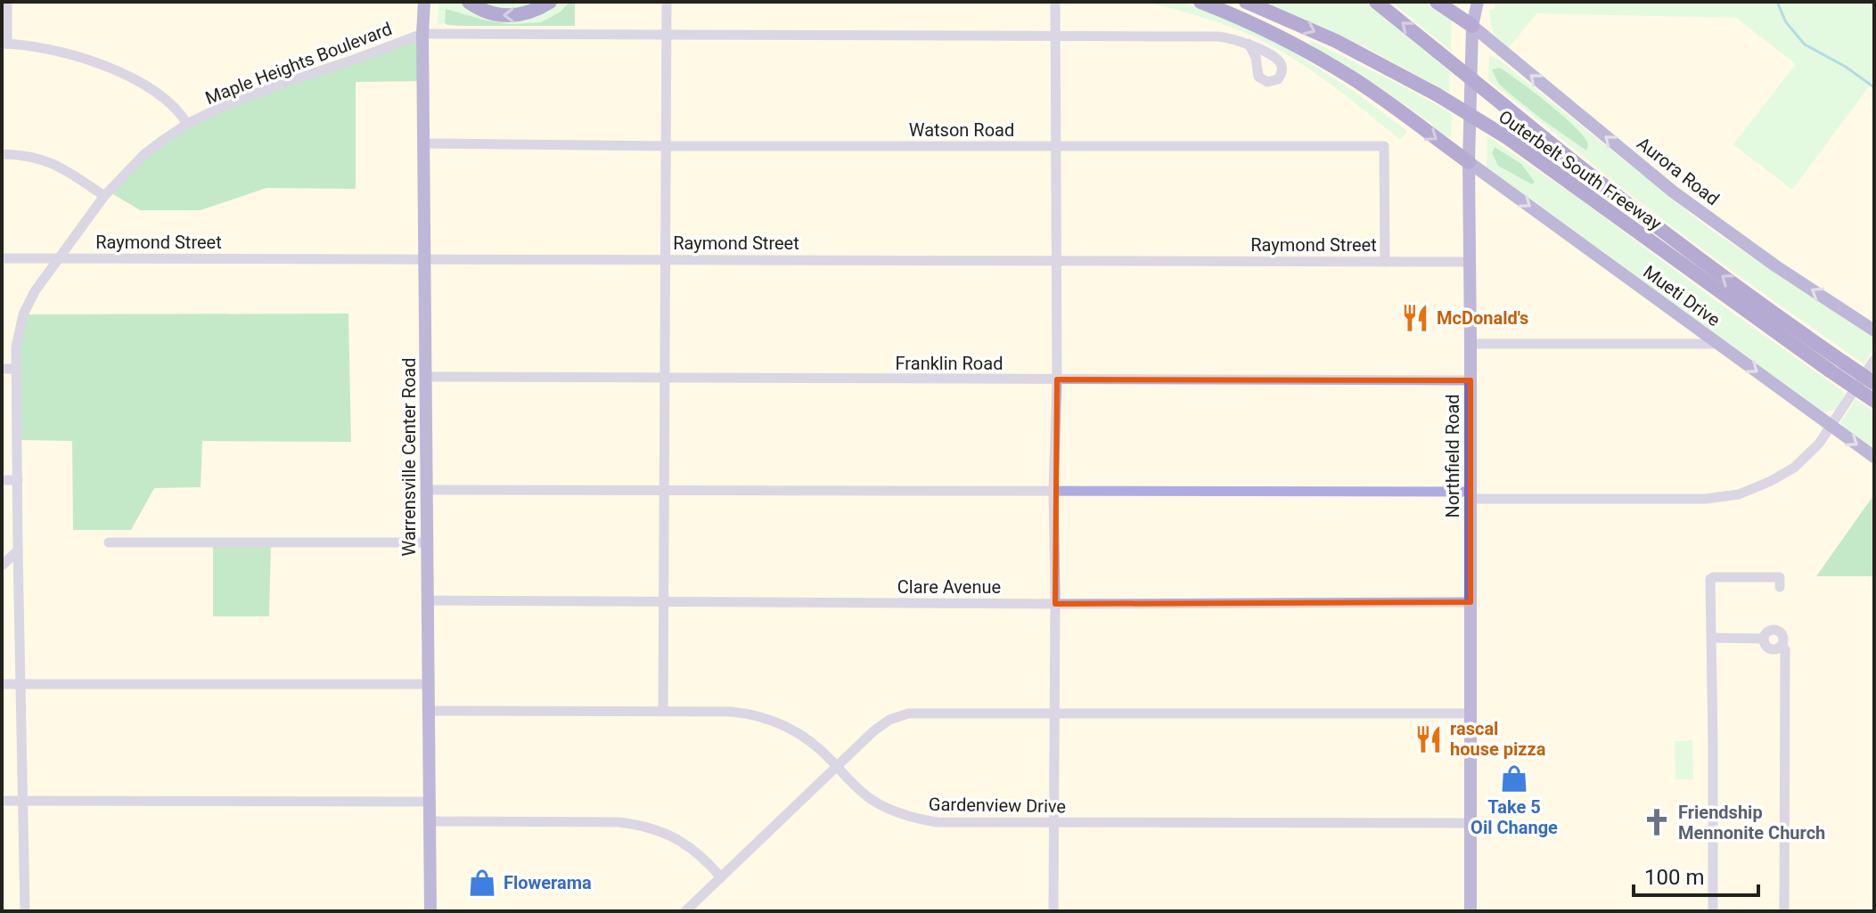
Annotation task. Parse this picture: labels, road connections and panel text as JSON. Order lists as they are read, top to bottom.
{
  "streets": {
    "highway": ["Outerbelt South Freeway"],
    "main road": [
      "Aurora Road",
      "Mueti Drive",
      "Northfield Road",
      "Warrensville Center Road"
    ],
    "street": [
      "Maple Heights Boulevard",
      "Watson Road",
      "Raymond Street",
      "Franklin Road",
      "Clare Avenue",
      "Gardenview Drive"
    ]
  },
  "crossings": [
    ["Maple Heights Boulevard", "Raymond Street"],
    ["Maple Heights Boulevard", "Warrensville Center Road"],
    ["Watson Road", "Raymond Street"],
    ["Watson Road", "Warrensville Center Road"],
    ["Aurora Road", "Northfield Road"],
    ["Raymond Street", "Northfield Road"],
    ["Raymond Street", "Warrensville Center Road"],
    ["Mueti Drive", "Northfield Road"],
    ["Franklin Road", "Northfield Road"],
    ["Franklin Road", "Warrensville Center Road"],
    ["Northfield Road", "Clare Avenue"],
    ["Northfield Road", "Gardenview Drive"],
    ["Warrensville Center Road", "Clare Avenue"],
    ["Warrensville Center Road", "Gardenview Drive"]
  ],
  "one_way": ["Aurora Road", "Mueti Drive"],
  "places": {
    "restaurant": ["McDonald's", "rascal house pizza"],
    "shop": ["Take 5 Oil Change", "Flowerama"],
    "church": ["Friendship Mennonite Church"]
  },
  "scale_bar": "100 m"
}
